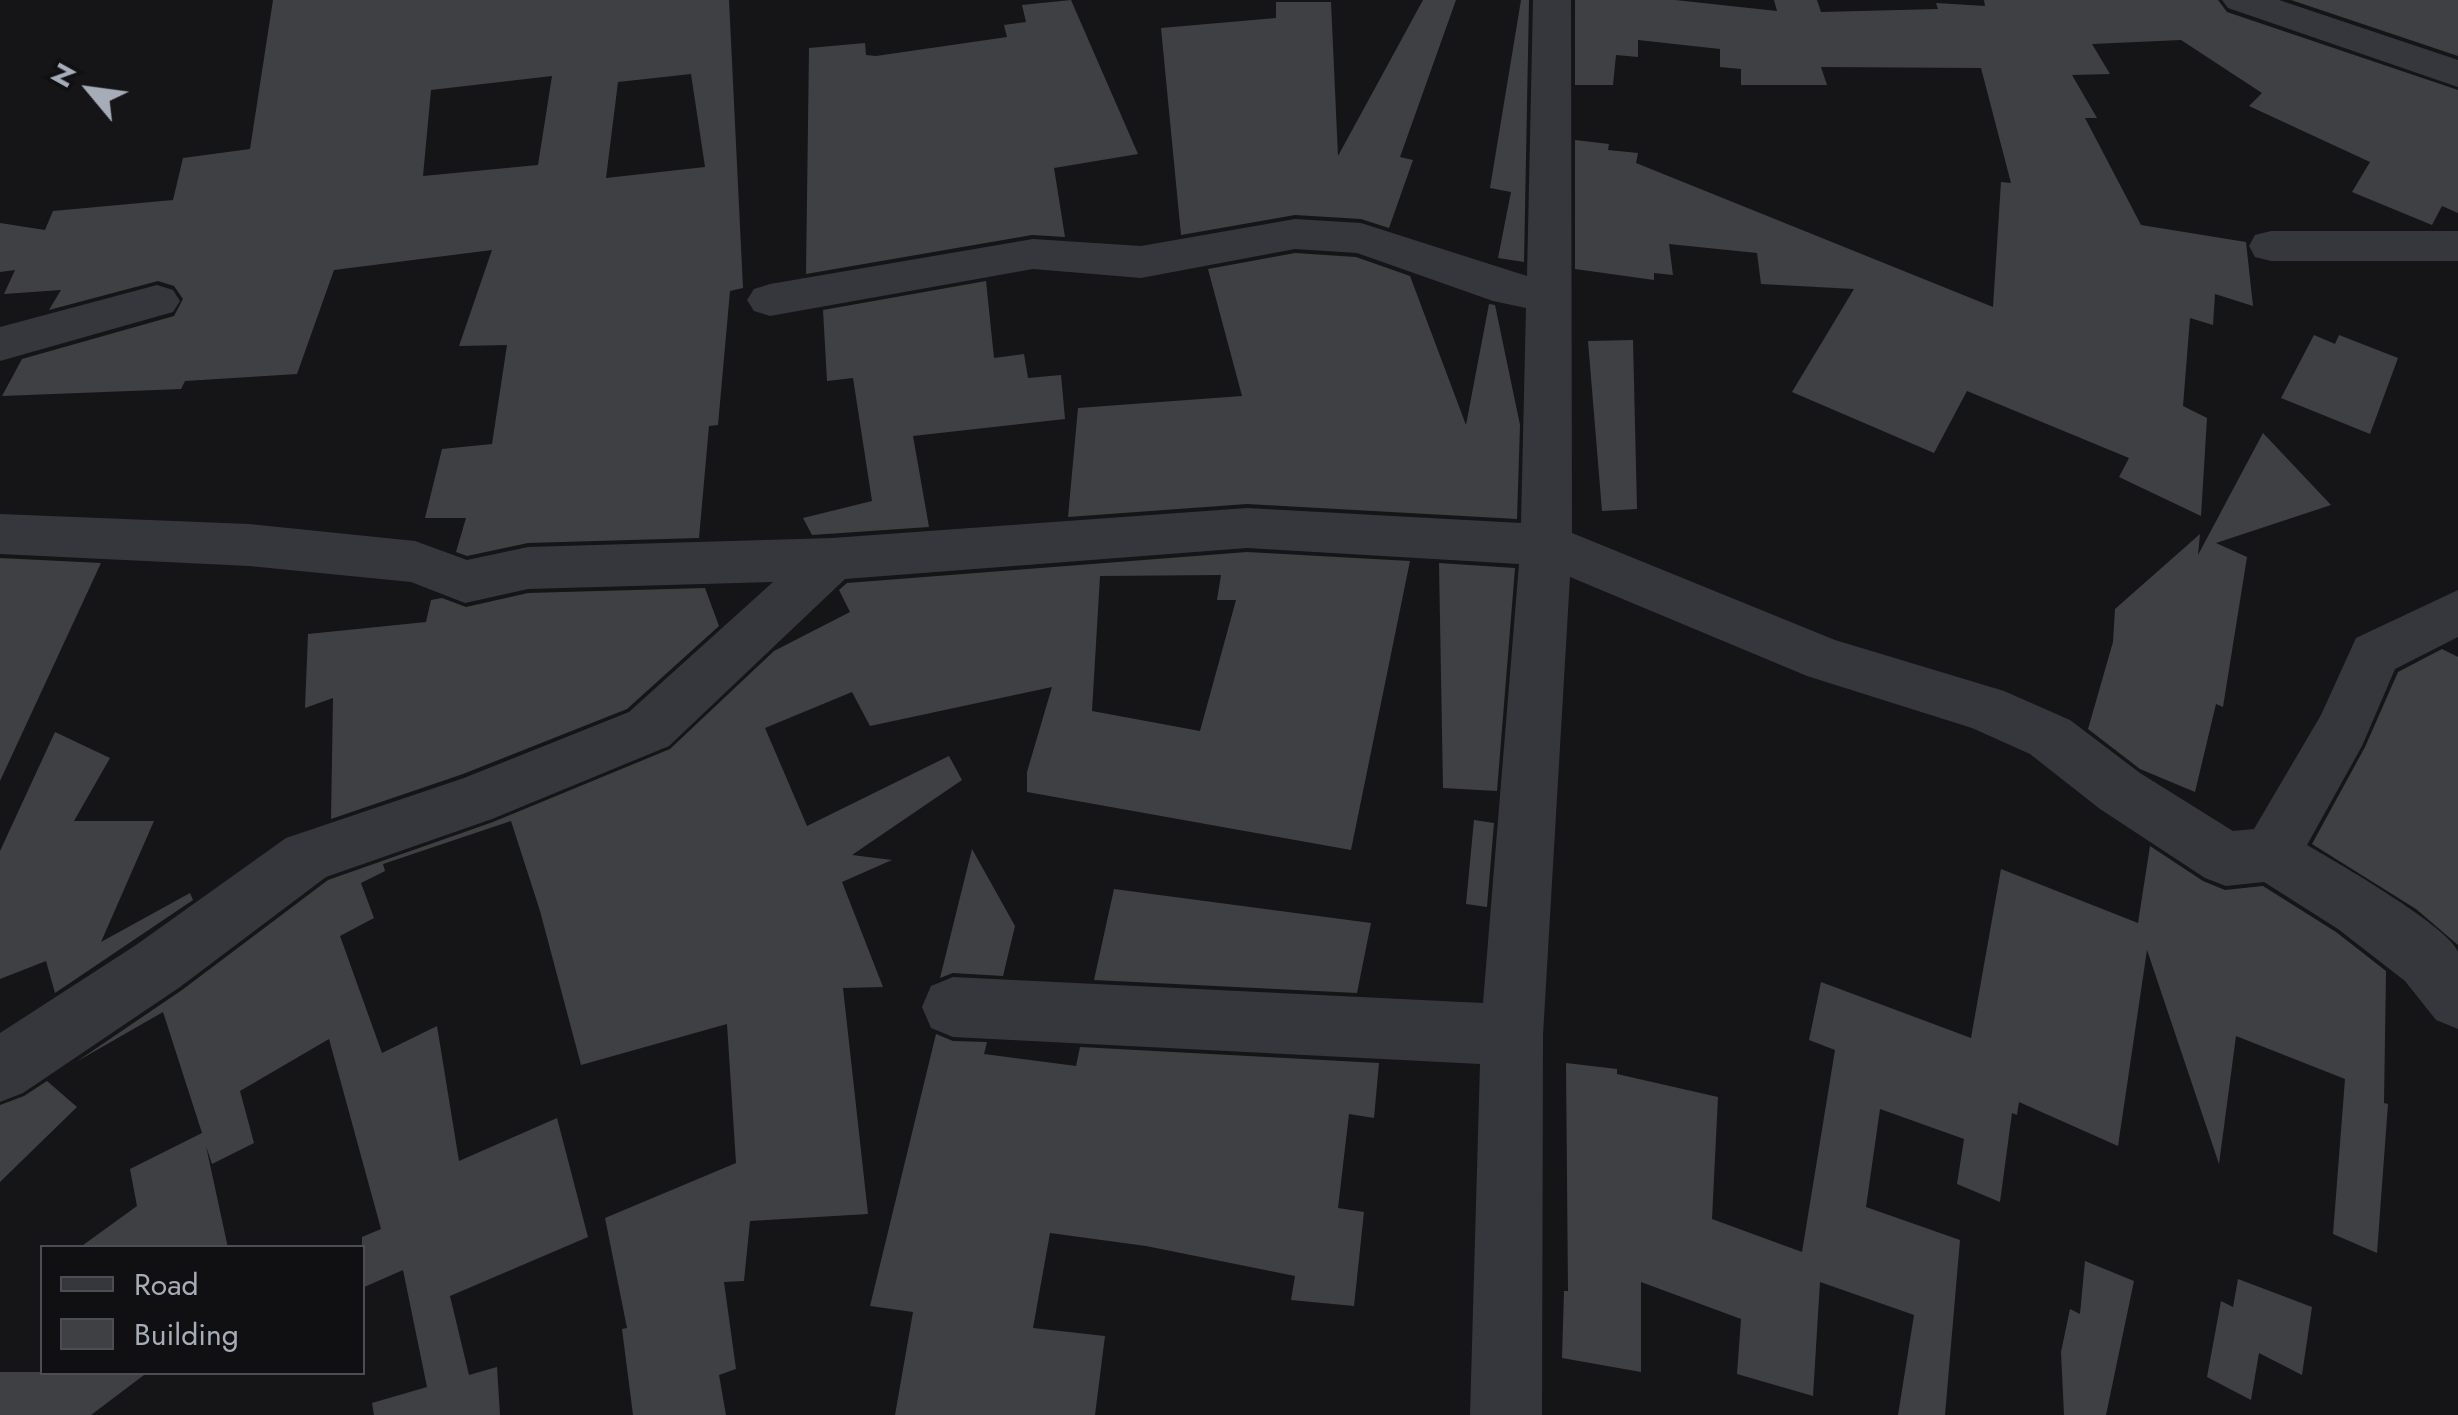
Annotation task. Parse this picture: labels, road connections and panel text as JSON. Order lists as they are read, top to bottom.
{
  "legend": ["Road", "Building"],
  "north": "top left"
}
